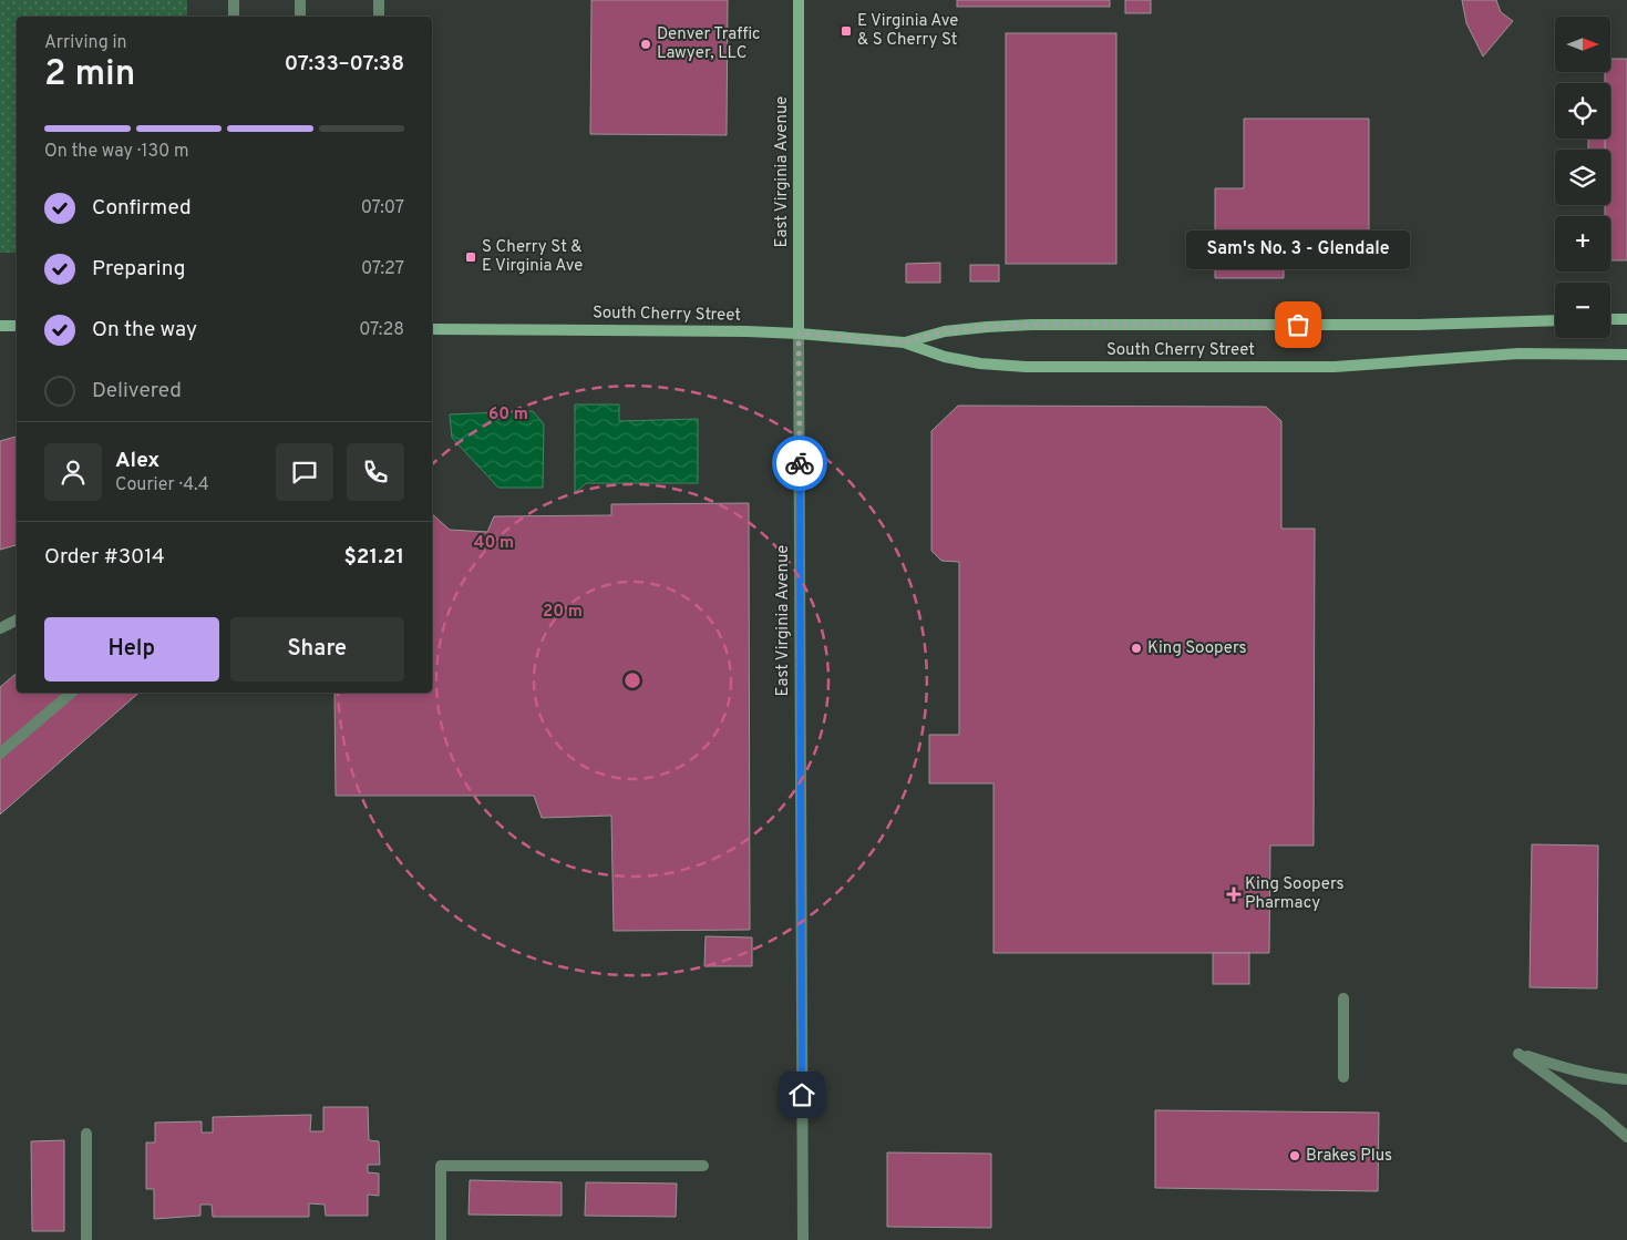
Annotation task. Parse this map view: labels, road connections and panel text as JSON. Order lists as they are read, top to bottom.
{
  "streets": {
    "main road": ["East Virginia Avenue", "South Cherry Street"]
  },
  "crossings": [
    ["East Virginia Avenue", "South Cherry Street"]
  ],
  "places": {
    "transit": ["E Virginia Ave & S Cherry St", "S Cherry St & E Virginia Ave"],
    "other": [
      "Denver Traffic Lawyer, LLC",
      "Sam's No. 3 - Glendale",
      "King Soopers",
      "Brakes Plus"
    ],
    "health": ["King Soopers Pharmacy"]
  },
  "north": "right",
  "page": {
    "map_buttons": ["+", "−"],
    "heading": ["2 min", "Arriving in", "07:33–07:38"],
    "panel": [
      "Alex",
      "Courier · 4.4",
      "Order #3014",
      "$21.21"
    ],
    "bar": "On the way · 130 m",
    "list": [
      ["Confirmed", "07:07"],
      ["Preparing", "07:27"],
      ["On the way", "07:28"],
      "Delivered"
    ],
    "bubble": "Sam's No. 3 - Glendale",
    "buttons": ["Help", "Share"]
  },
  "rings": ["60 m", "40 m", "20 m"]
}
